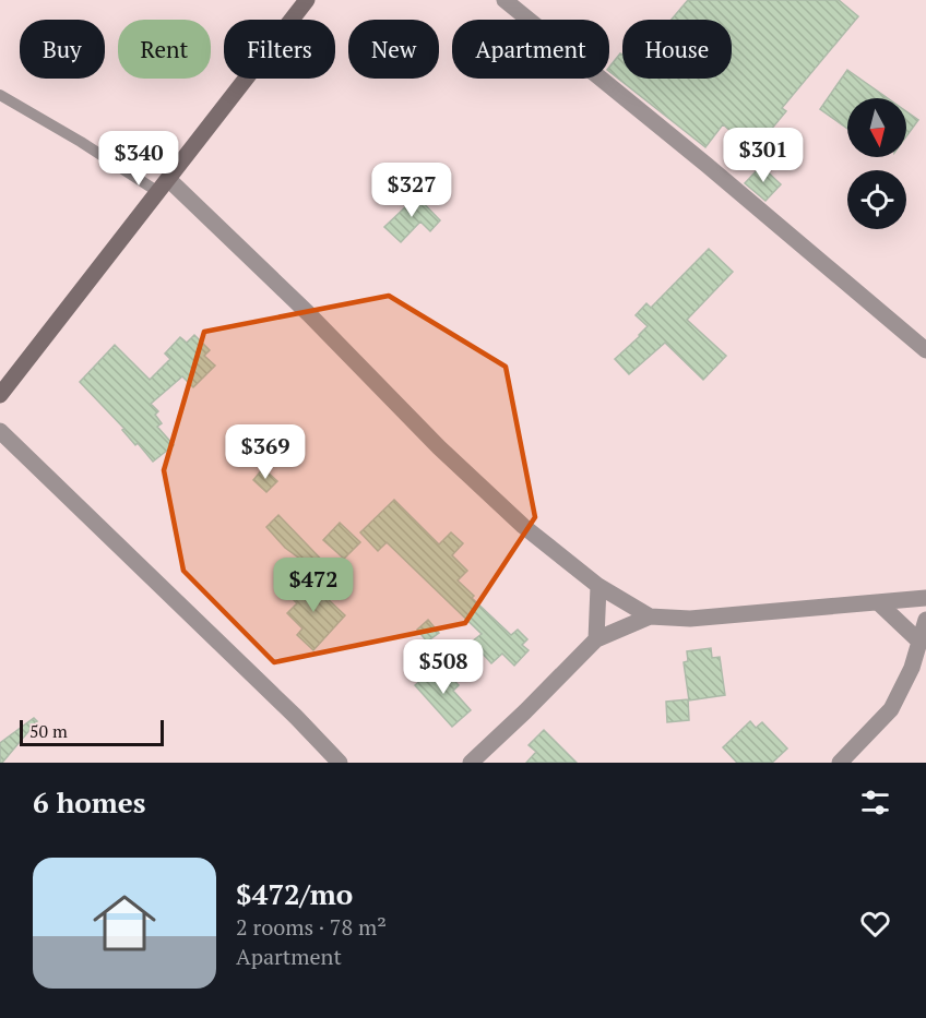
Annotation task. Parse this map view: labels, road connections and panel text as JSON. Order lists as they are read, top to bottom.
{
  "scale_bar": "50 m",
  "north": "bottom",
  "page": {
    "chip": [
      "Buy",
      "Rent",
      "Filters",
      "New",
      "Apartment",
      "House"
    ],
    "price": [
      "$301",
      "$340",
      "$327",
      "$369",
      "$472",
      "$508"
    ],
    "scale": "50 m",
    "heading": "6 homes",
    "list": [
      {
        "name": "$472/mo",
        "note": "2 rooms · 78 m² · Apartment"
      }
    ]
  }
}
